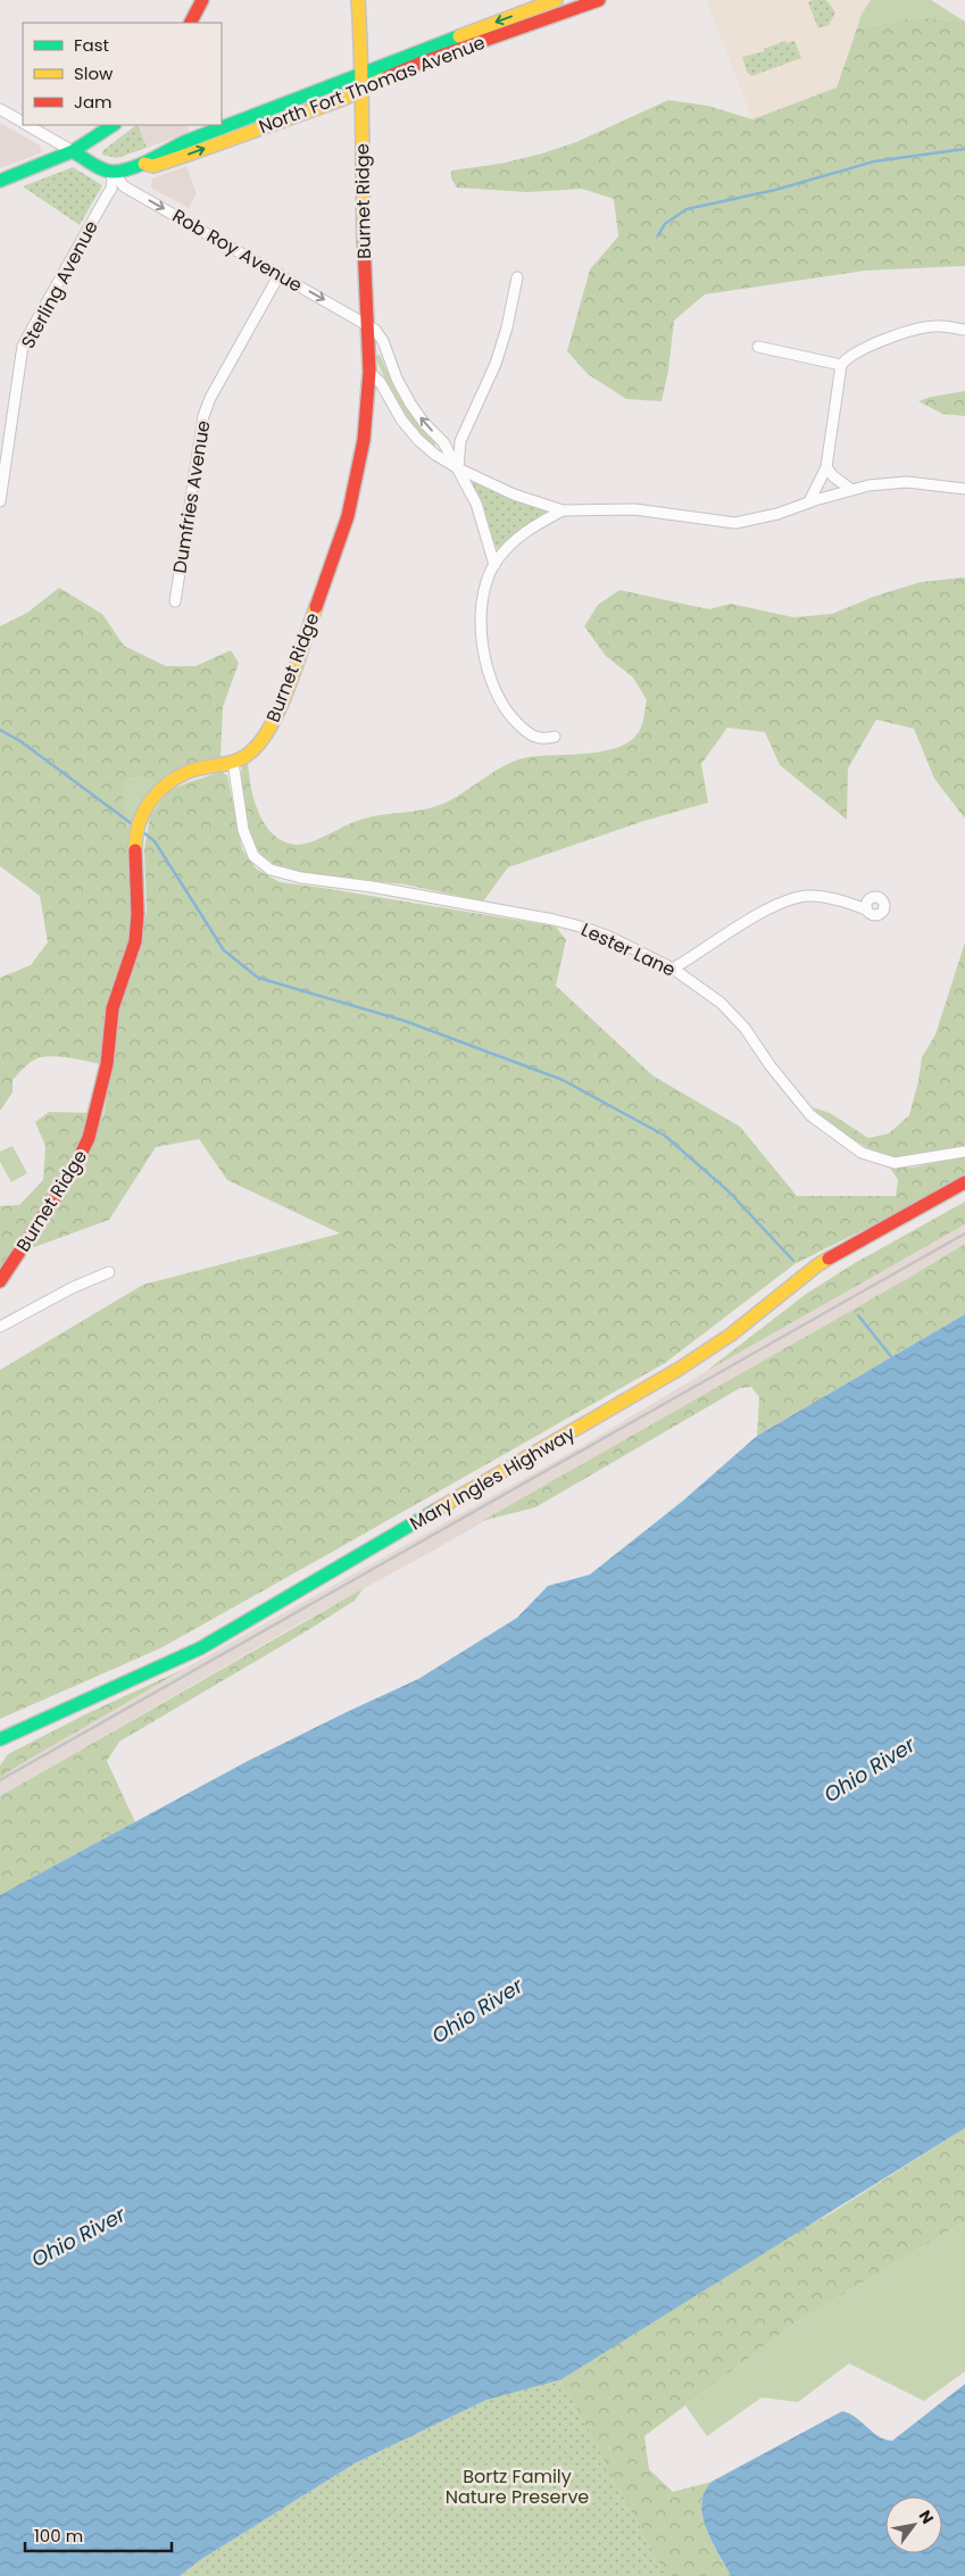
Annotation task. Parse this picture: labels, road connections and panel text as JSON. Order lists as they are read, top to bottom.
{
  "streets": {
    "street": [
      "North Fort Thomas Avenue",
      "Burnet Ridge",
      "Rob Roy Avenue",
      "Sterling Avenue",
      "Dumfries Avenue",
      "Lester Lane",
      "Mary Ingles Highway"
    ]
  },
  "crossings": [
    ["North Fort Thomas Avenue", "Burnet Ridge"],
    ["North Fort Thomas Avenue", "Rob Roy Avenue"],
    ["North Fort Thomas Avenue", "Sterling Avenue"],
    ["Burnet Ridge", "Rob Roy Avenue"],
    ["Burnet Ridge", "Lester Lane"],
    ["Rob Roy Avenue", "Sterling Avenue"],
    ["Rob Roy Avenue", "Dumfries Avenue"]
  ],
  "one_way": ["Rob Roy Avenue"],
  "water": ["Ohio River"],
  "parks": ["Bortz Family Nature Preserve"],
  "legend": ["Fast", "Slow", "Jam"],
  "scale_bar": "100 m",
  "north": "top right"
}
